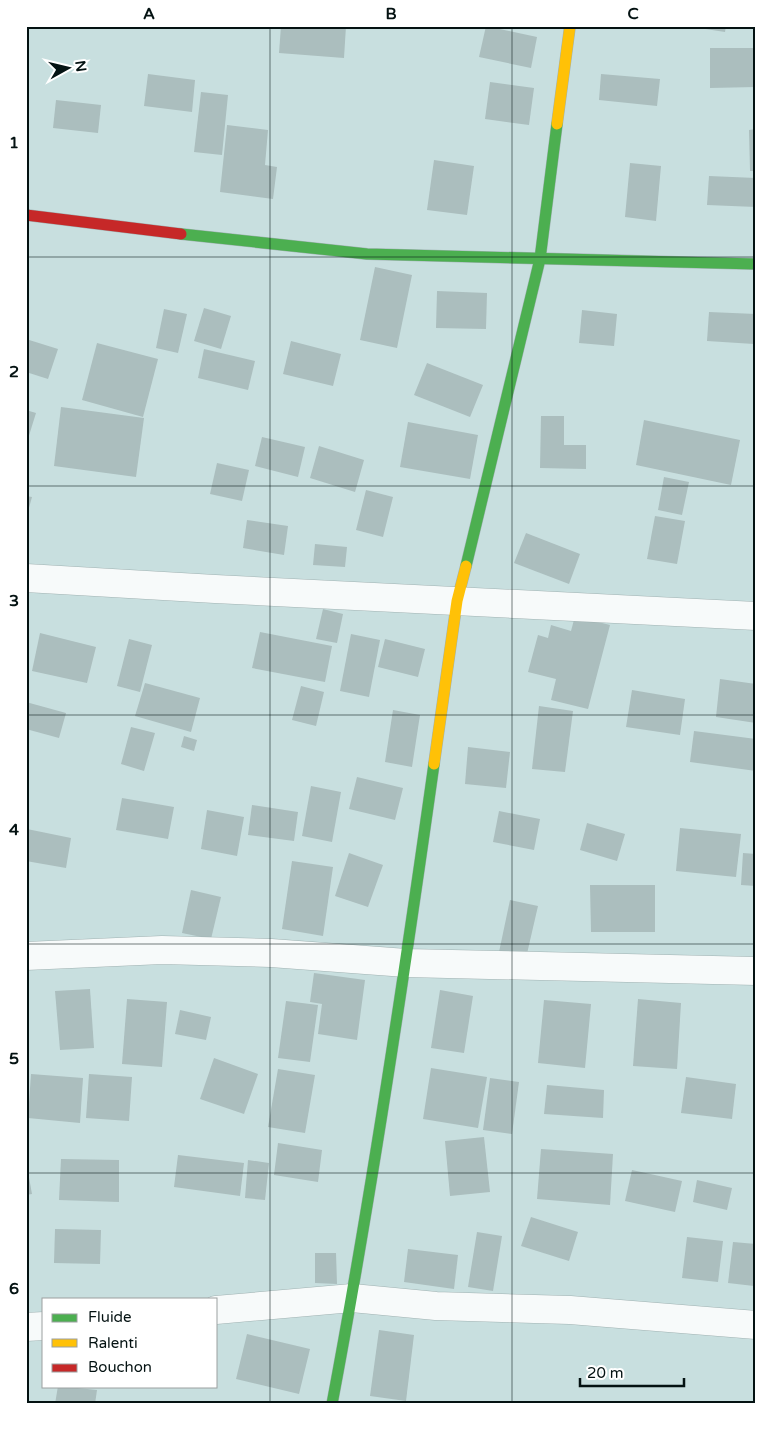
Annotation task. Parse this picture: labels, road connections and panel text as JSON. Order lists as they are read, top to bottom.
{
  "legend": ["Fluide", "Ralenti", "Bouchon"],
  "scale_bar": "20 m",
  "north": "right",
  "grid": {
    "columns": ["A", "B", "C"],
    "rows": [
      "1",
      "2",
      "3",
      "4",
      "5",
      "6"
    ]
  }
}
